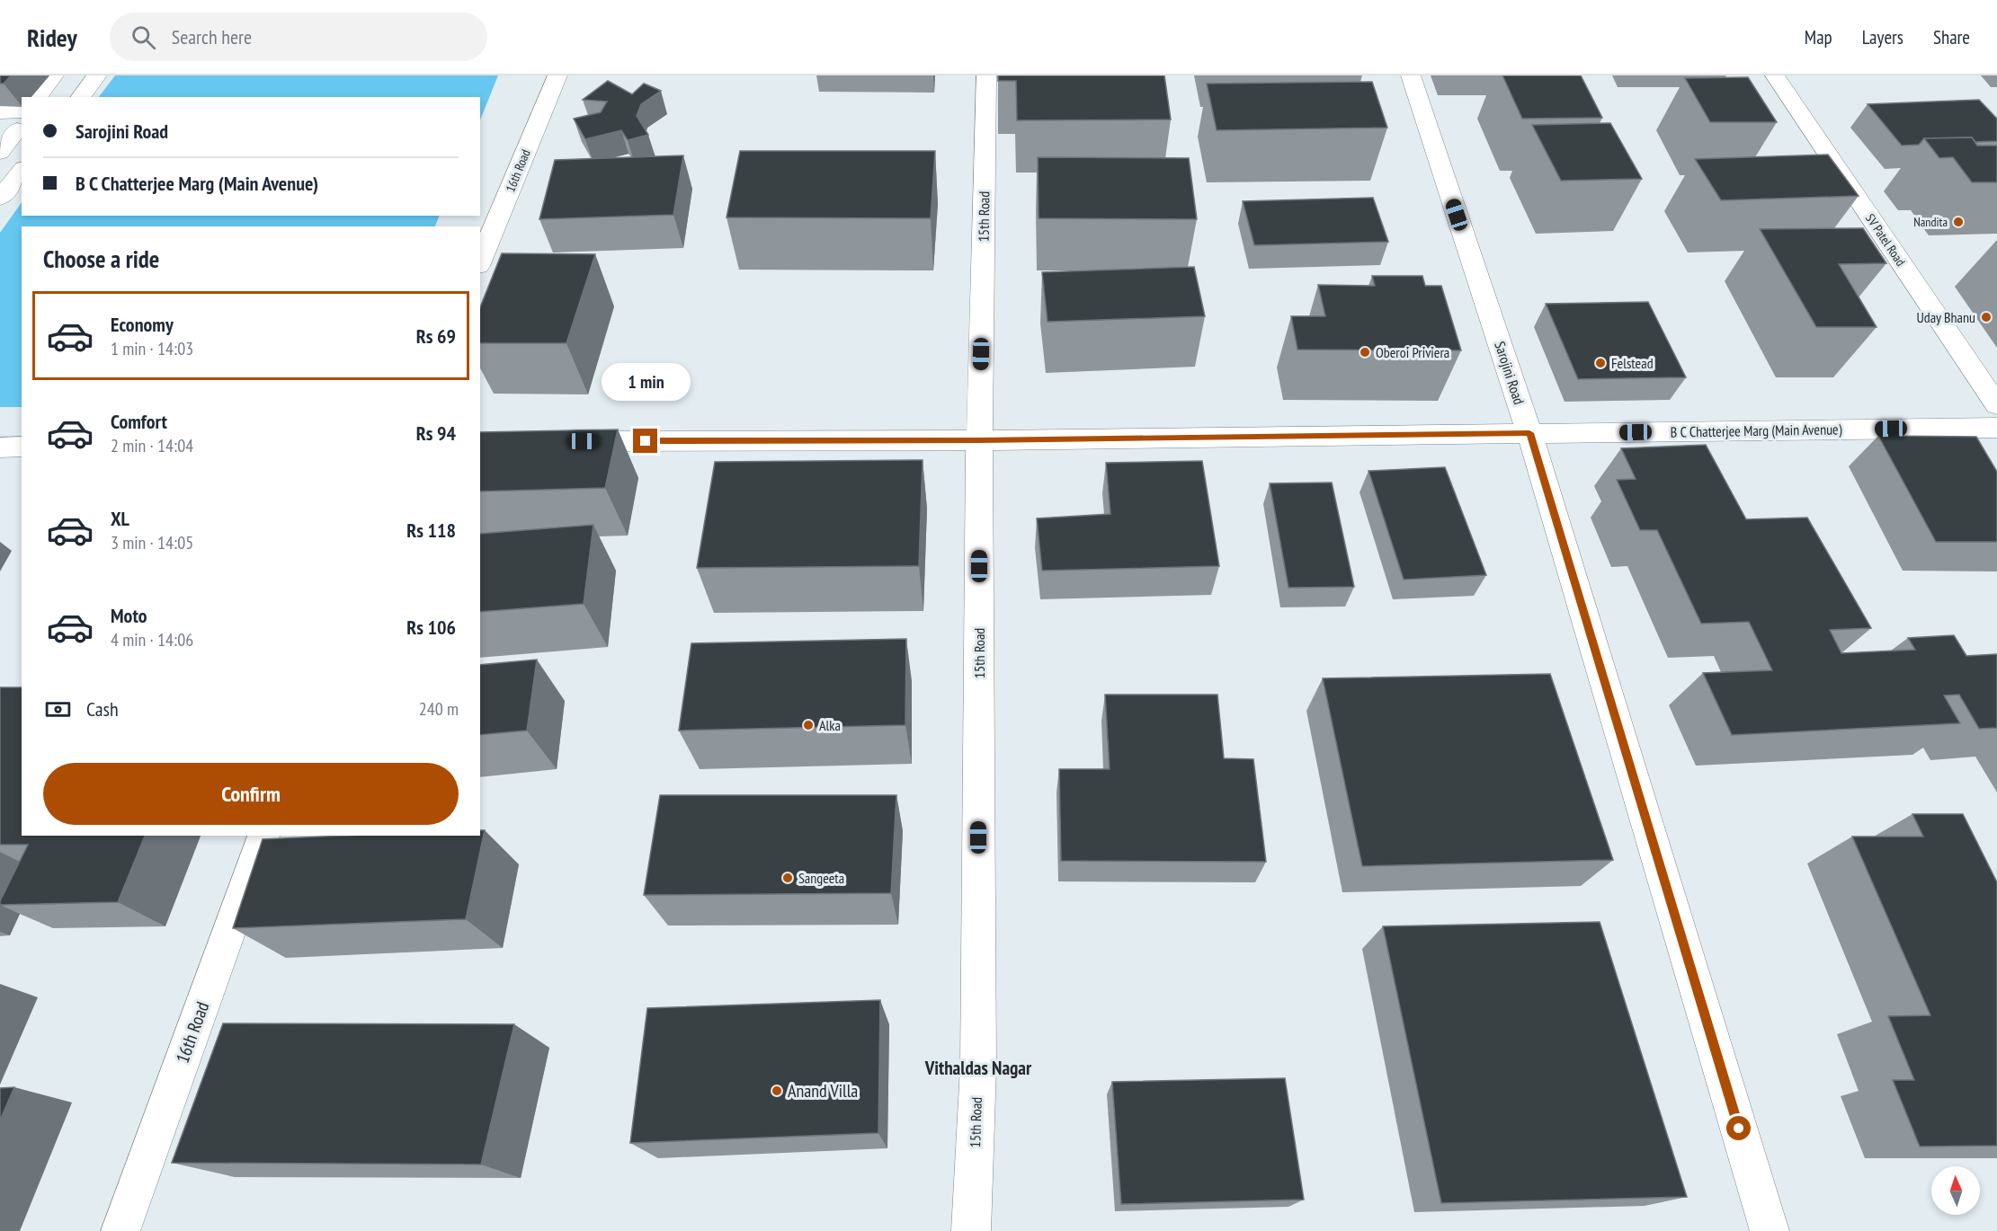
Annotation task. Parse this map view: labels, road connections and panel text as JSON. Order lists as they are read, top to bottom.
{
  "streets": {
    "street": [
      "16th Road",
      "15th Road",
      "SV Patel Road",
      "Sarojini Road",
      "B C Chatterjee Marg (Main Avenue)"
    ]
  },
  "crossings": [
    ["15th Road", "B C Chatterjee Marg (Main Avenue)"],
    ["Sarojini Road", "B C Chatterjee Marg (Main Avenue)"]
  ],
  "districts": ["Vithaldas Nagar"],
  "places": [
    "Nandita",
    "Uday Bhanu",
    "Oberoi Priviera",
    "Felstead",
    "Alka",
    "Sangeeta",
    "Anand Villa"
  ],
  "north": "top",
  "page": {
    "header": "Ridey",
    "search": "Search here",
    "nav": ["Map", "Layers", "Share"],
    "banner": ["Sarojini Road", "B C Chatterjee Marg (Main Avenue)"],
    "heading": "Choose a ride",
    "list": [
      {
        "name": "Economy",
        "note": "1 min · 14:03",
        "value": "Rs 69"
      },
      {
        "name": "Comfort",
        "note": "2 min · 14:04",
        "value": "Rs 94"
      },
      {
        "name": "XL",
        "note": "3 min · 14:05",
        "value": "Rs 118"
      },
      {
        "name": "Moto",
        "note": "4 min · 14:06",
        "value": "Rs 106"
      }
    ],
    "bubble": "1 min",
    "pay": ["Cash", "240 m"],
    "buttons": "Confirm"
  }
}
